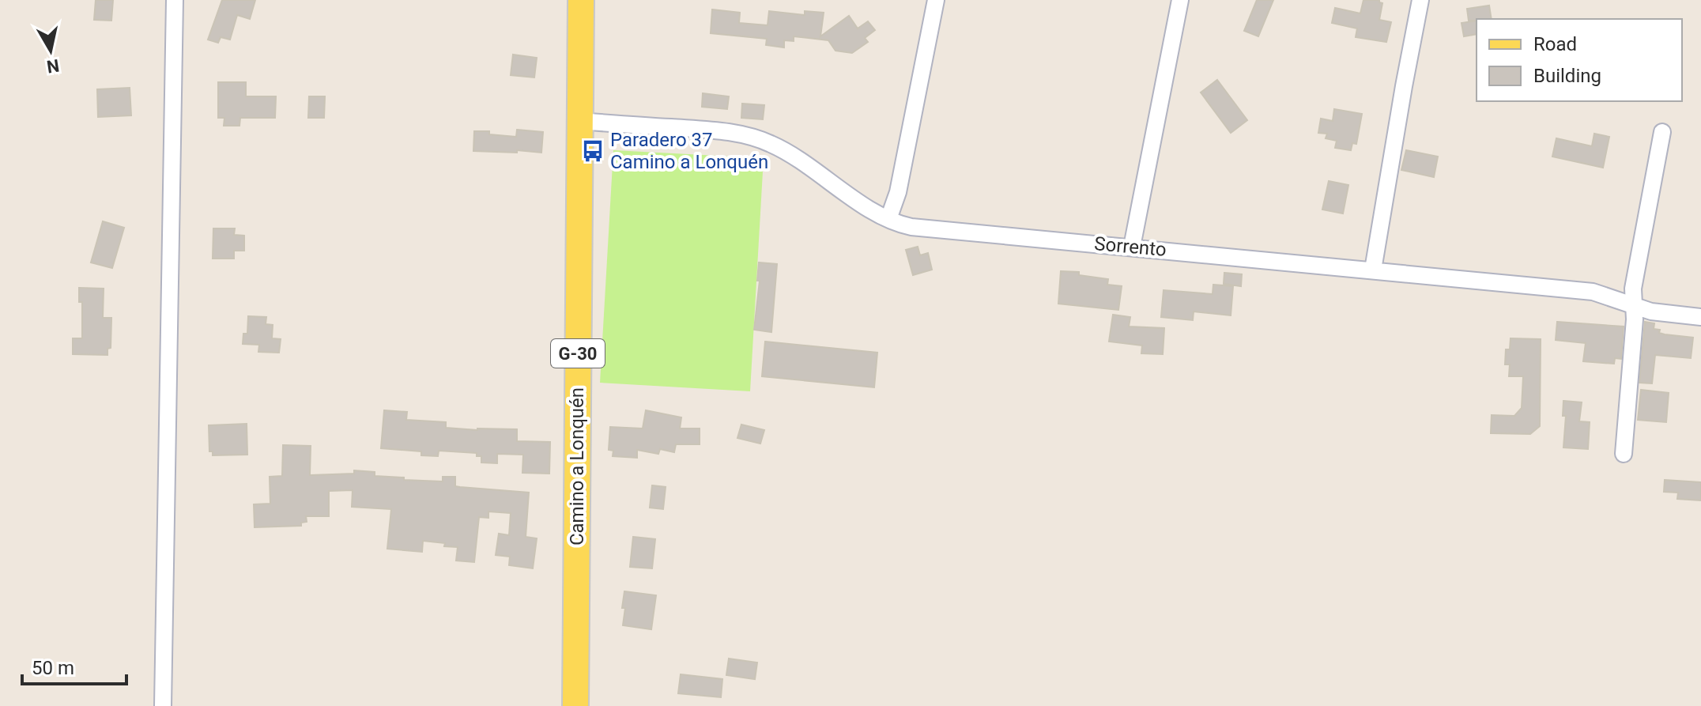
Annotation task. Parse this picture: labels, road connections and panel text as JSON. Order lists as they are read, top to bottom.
{
  "streets": {
    "main road": ["G-30", "Camino a Lonquén"],
    "street": ["Sorrento"]
  },
  "crossings": [
    ["Sorrento", "Camino a Lonquén"]
  ],
  "places": {
    "bus stop": ["Paradero 37 Camino a Lonquén"]
  },
  "legend": ["Road", "Building"],
  "scale_bar": "50 m",
  "north": "bottom"
}
